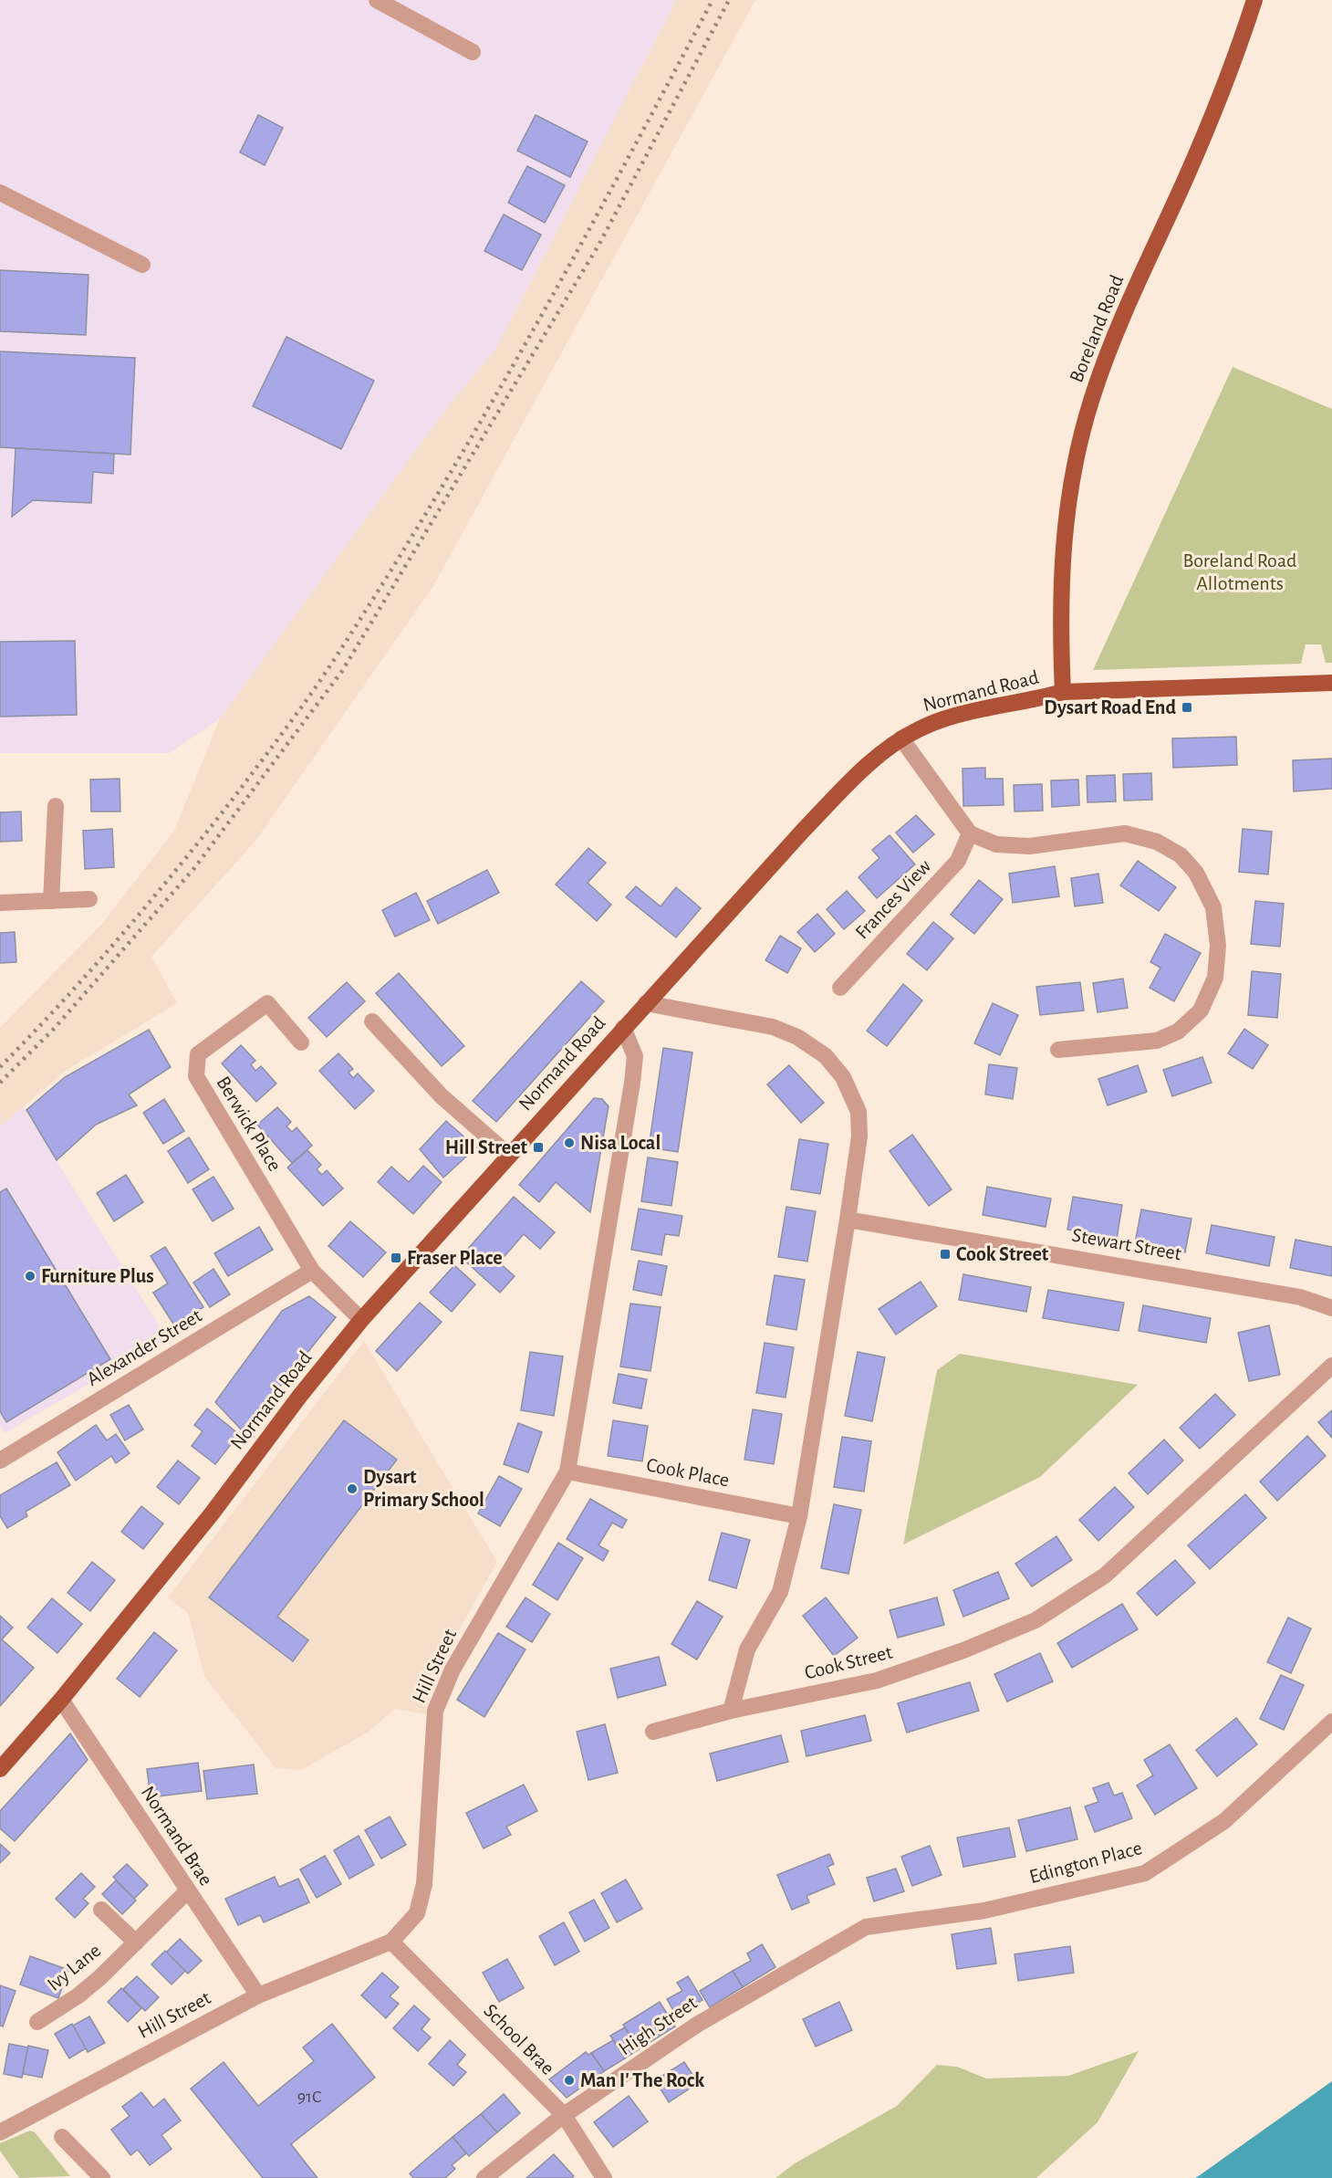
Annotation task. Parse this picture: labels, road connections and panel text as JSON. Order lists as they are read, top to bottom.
{
  "streets": {
    "main road": ["Boreland Road", "Normand Road"],
    "street": [
      "Frances View",
      "Berwick Place",
      "Stewart Street",
      "Alexander Street",
      "Cook Place",
      "Cook Street",
      "Hill Street",
      "Normand Brae",
      "Edington Place",
      "Ivy Lane",
      "High Street",
      "School Brae"
    ]
  },
  "crossings": [
    ["Boreland Road", "Normand Road"],
    ["Normand Road", "Berwick Place"],
    ["Normand Road", "Hill Street"],
    ["Normand Road", "Normand Brae"],
    ["Berwick Place", "Alexander Street"],
    ["Cook Place", "Hill Street"],
    ["Hill Street", "Normand Brae"],
    ["Hill Street", "School Brae"],
    ["Normand Brae", "Ivy Lane"],
    ["Edington Place", "High Street"],
    ["High Street", "School Brae"]
  ],
  "parks": ["Boreland Road Allotments"],
  "places": {
    "transit": [
      "Dysart Road End",
      "Hill Street",
      "Cook Street",
      "Fraser Place"
    ],
    "other": [
      "Nisa Local",
      "Furniture Plus",
      "Dysart Primary School",
      "Man I' The Rock"
    ]
  },
  "house_numbers": ["91C"]
}
